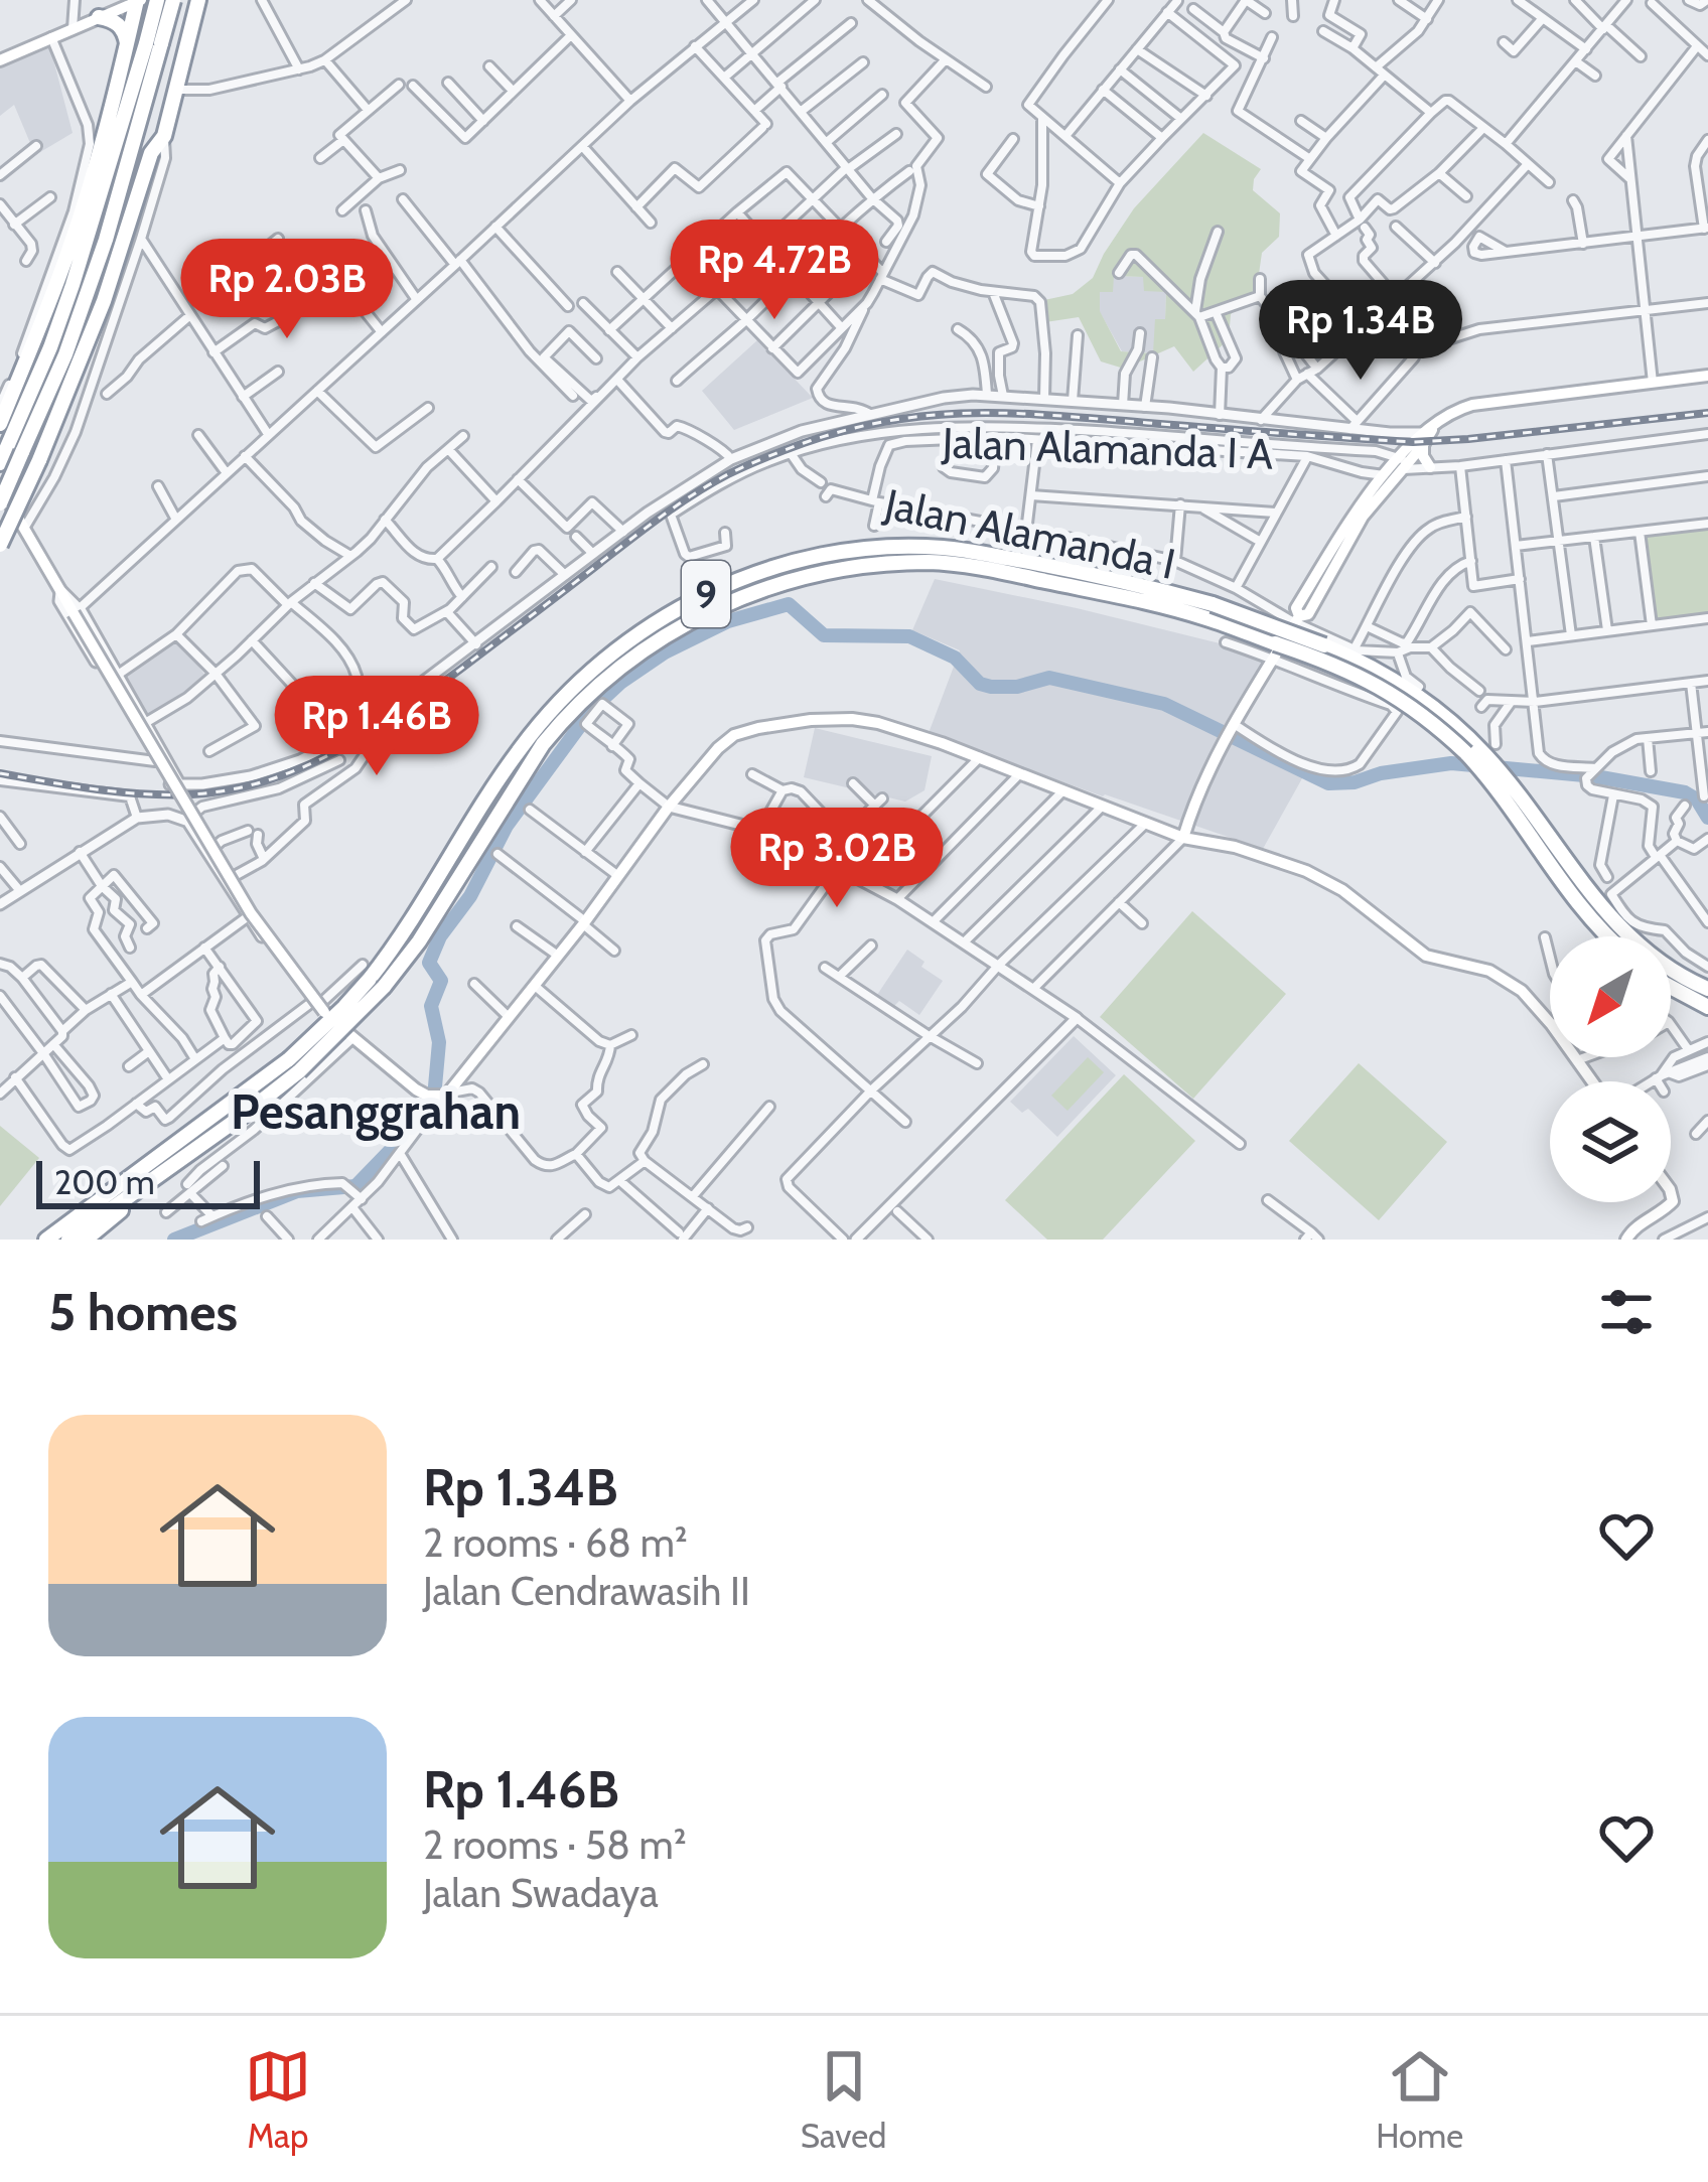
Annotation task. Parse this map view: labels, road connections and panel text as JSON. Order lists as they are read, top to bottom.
{
  "streets": {
    "highway": ["9"],
    "street": ["Jalan Alamanda I A", "Jalan Alamanda I"]
  },
  "crossings": [
    ["Jalan Alamanda I A", "Jalan Alamanda I"]
  ],
  "districts": ["Pesanggrahan"],
  "scale_bar": "200 m",
  "north": "bottom left",
  "page": {
    "price": [
      "Rp 4.72B",
      "Rp 2.03B",
      "Rp 1.34B",
      "Rp 1.46B",
      "Rp 3.02B"
    ],
    "scale": "200 m",
    "heading": "5 homes",
    "list": [
      {
        "name": "Rp 1.34B",
        "note": "2 rooms · 68 m² · Jalan Cendrawasih II"
      },
      {
        "name": "Rp 1.46B",
        "note": "2 rooms · 58 m² · Jalan Swadaya"
      }
    ],
    "tabs": ["Map", "Saved", "Home"]
  }
}
